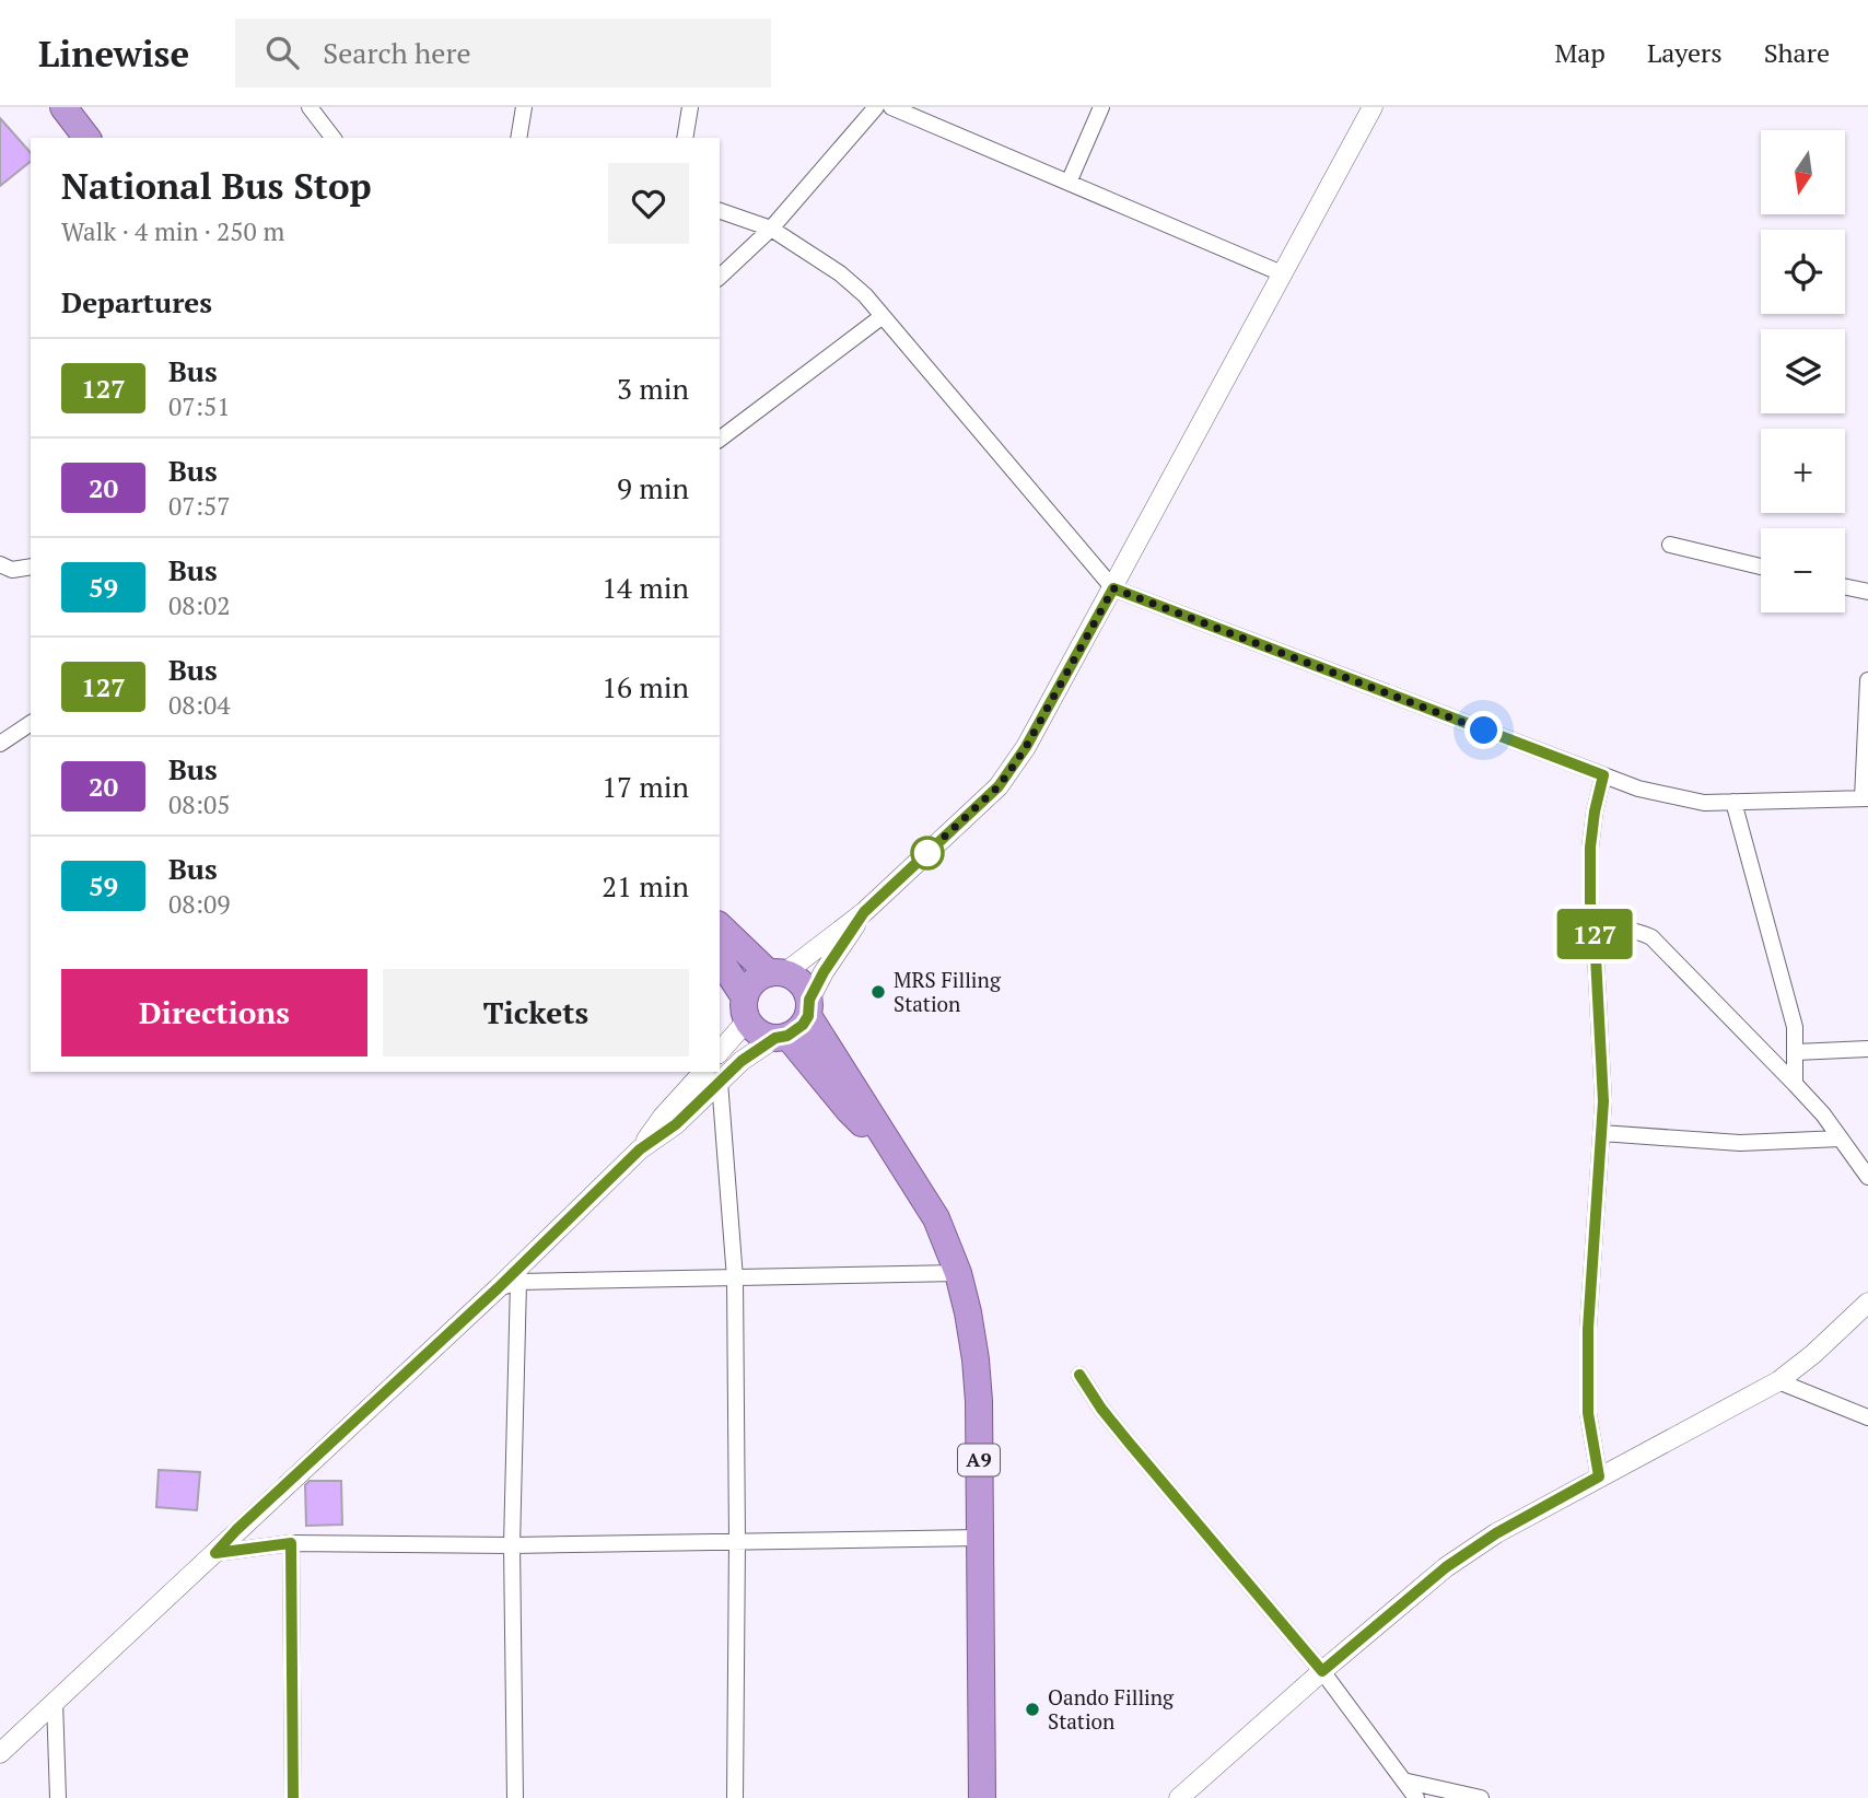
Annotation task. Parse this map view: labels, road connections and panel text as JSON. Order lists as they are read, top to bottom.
{
  "streets": {
    "highway": ["A9"]
  },
  "places": ["MRS Filling Station", "Oando Filling Station"],
  "lines": ["bus line 127"],
  "north": "bottom",
  "page": {
    "header": "Linewise",
    "search": "Search here",
    "nav": ["Map", "Layers", "Share"],
    "on_map": "127",
    "map_buttons": ["+", "−"],
    "heading": [
      ["National Bus Stop", "Walk · 4 min · 250 m"],
      "Departures"
    ],
    "list": [
      {
        "mark": "127",
        "name": "Bus",
        "note": "07:51",
        "value": "3 min"
      },
      {
        "mark": "20",
        "name": "Bus",
        "note": "07:57",
        "value": "9 min"
      },
      {
        "mark": "59",
        "name": "Bus",
        "note": "08:02",
        "value": "14 min"
      },
      {
        "mark": "127",
        "name": "Bus",
        "note": "08:04",
        "value": "16 min"
      },
      {
        "mark": "20",
        "name": "Bus",
        "note": "08:05",
        "value": "17 min"
      },
      {
        "mark": "59",
        "name": "Bus",
        "note": "08:09",
        "value": "21 min"
      }
    ],
    "buttons": ["Directions", "Tickets"]
  }
}
